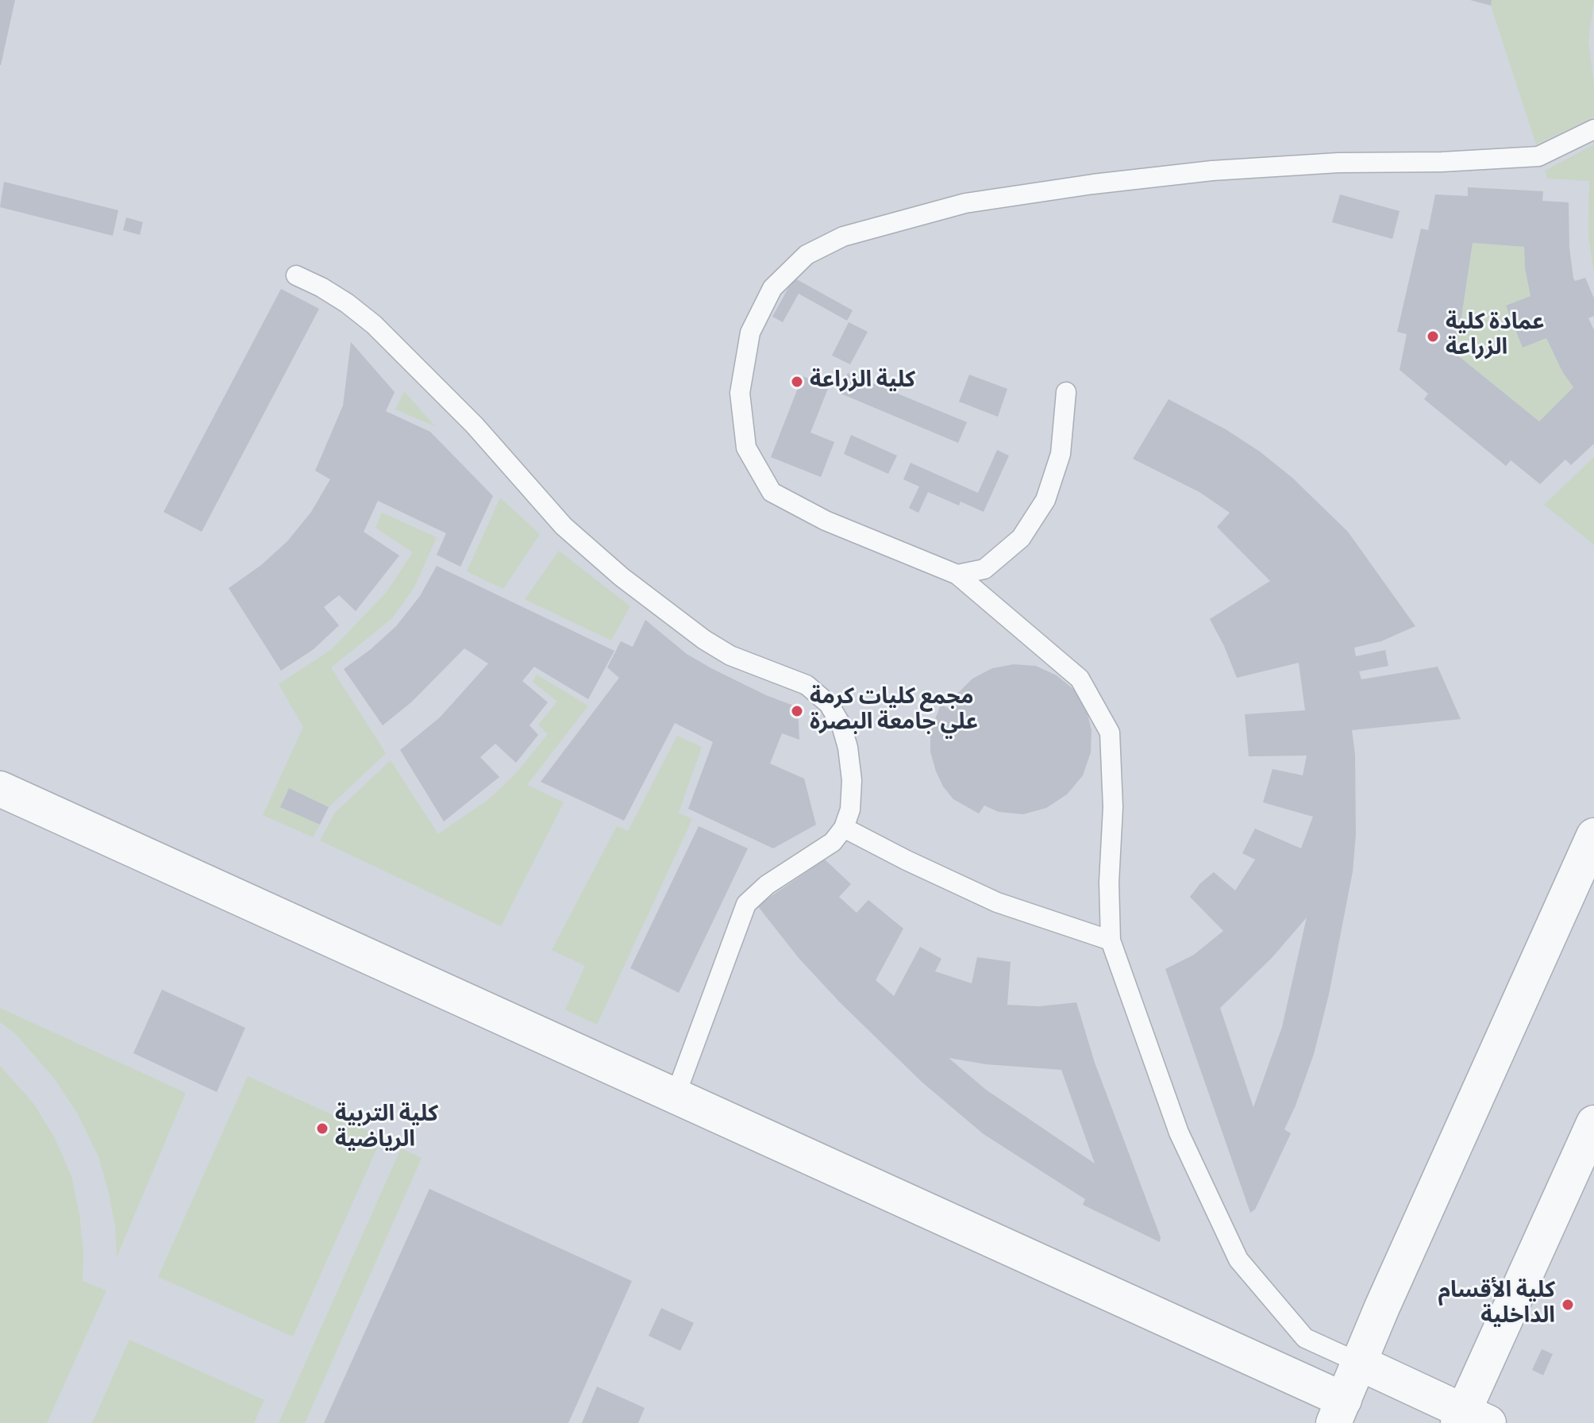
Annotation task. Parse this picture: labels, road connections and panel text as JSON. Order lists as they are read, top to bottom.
{
  "places": [
    "عمادة كلية الزراعة",
    "كلية الزراعة",
    "مجمع كليات كرمة علي جامعة البصرة",
    "كلية التربية الرياضية",
    "كلية الأقسام الداخلية"
  ]
}
